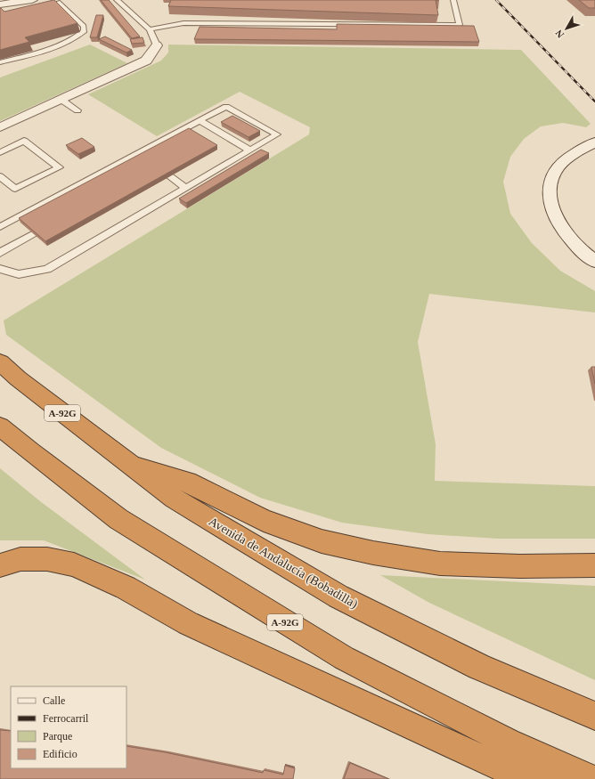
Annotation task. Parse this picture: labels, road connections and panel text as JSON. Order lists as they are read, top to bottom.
{
  "streets": {
    "highway": ["A-92G", "Avenida de Andalucía (Bobadilla)"]
  },
  "legend": [
    "Calle",
    "Ferrocarril",
    "Parque",
    "Edificio"
  ],
  "north": "bottom left"
}
